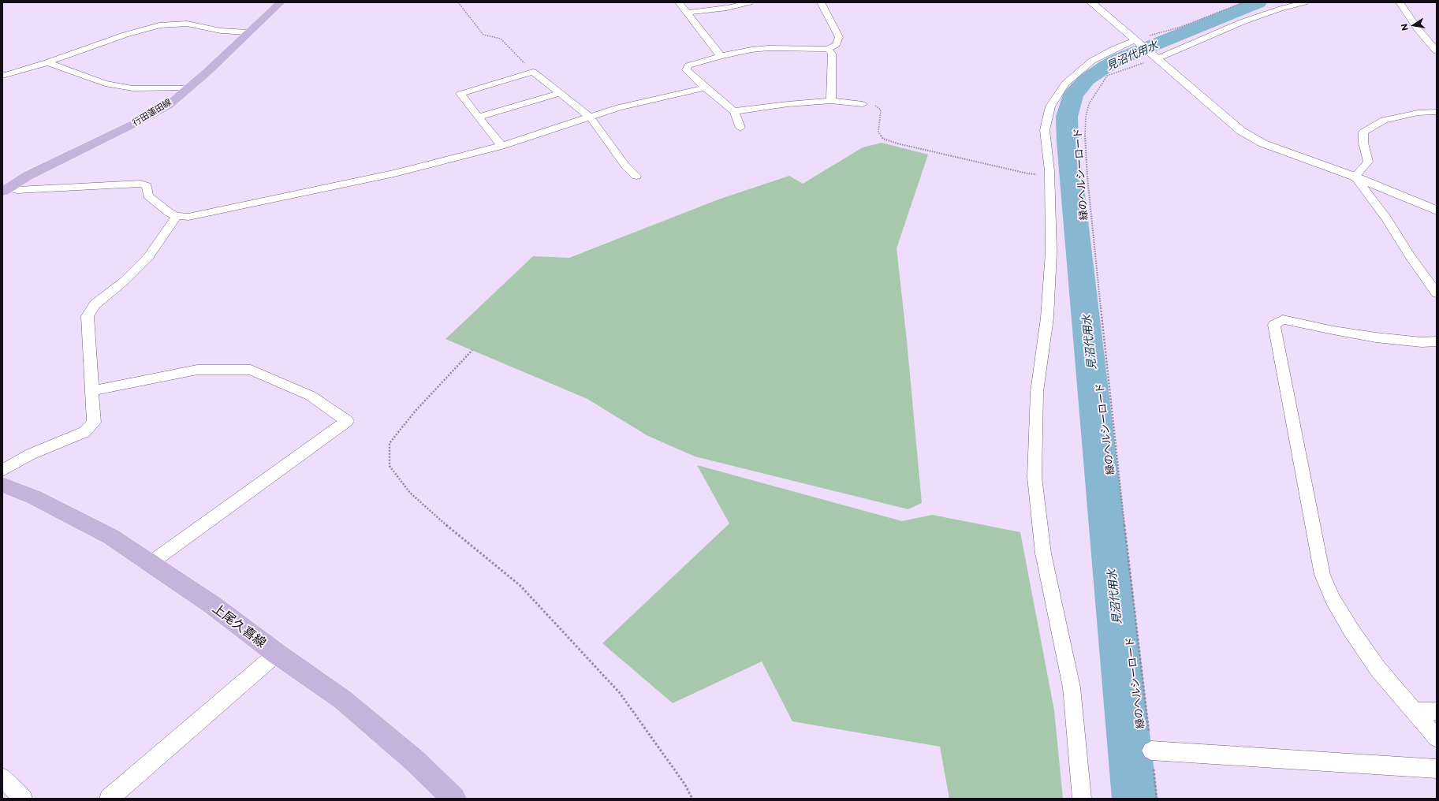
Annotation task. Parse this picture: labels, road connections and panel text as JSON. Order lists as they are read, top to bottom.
{
  "streets": {
    "main road": ["行田蓮田線", "上尾久喜線"],
    "path": ["緑のヘルシーロード"]
  },
  "water": ["見沼代用水"],
  "north": "left"
}
